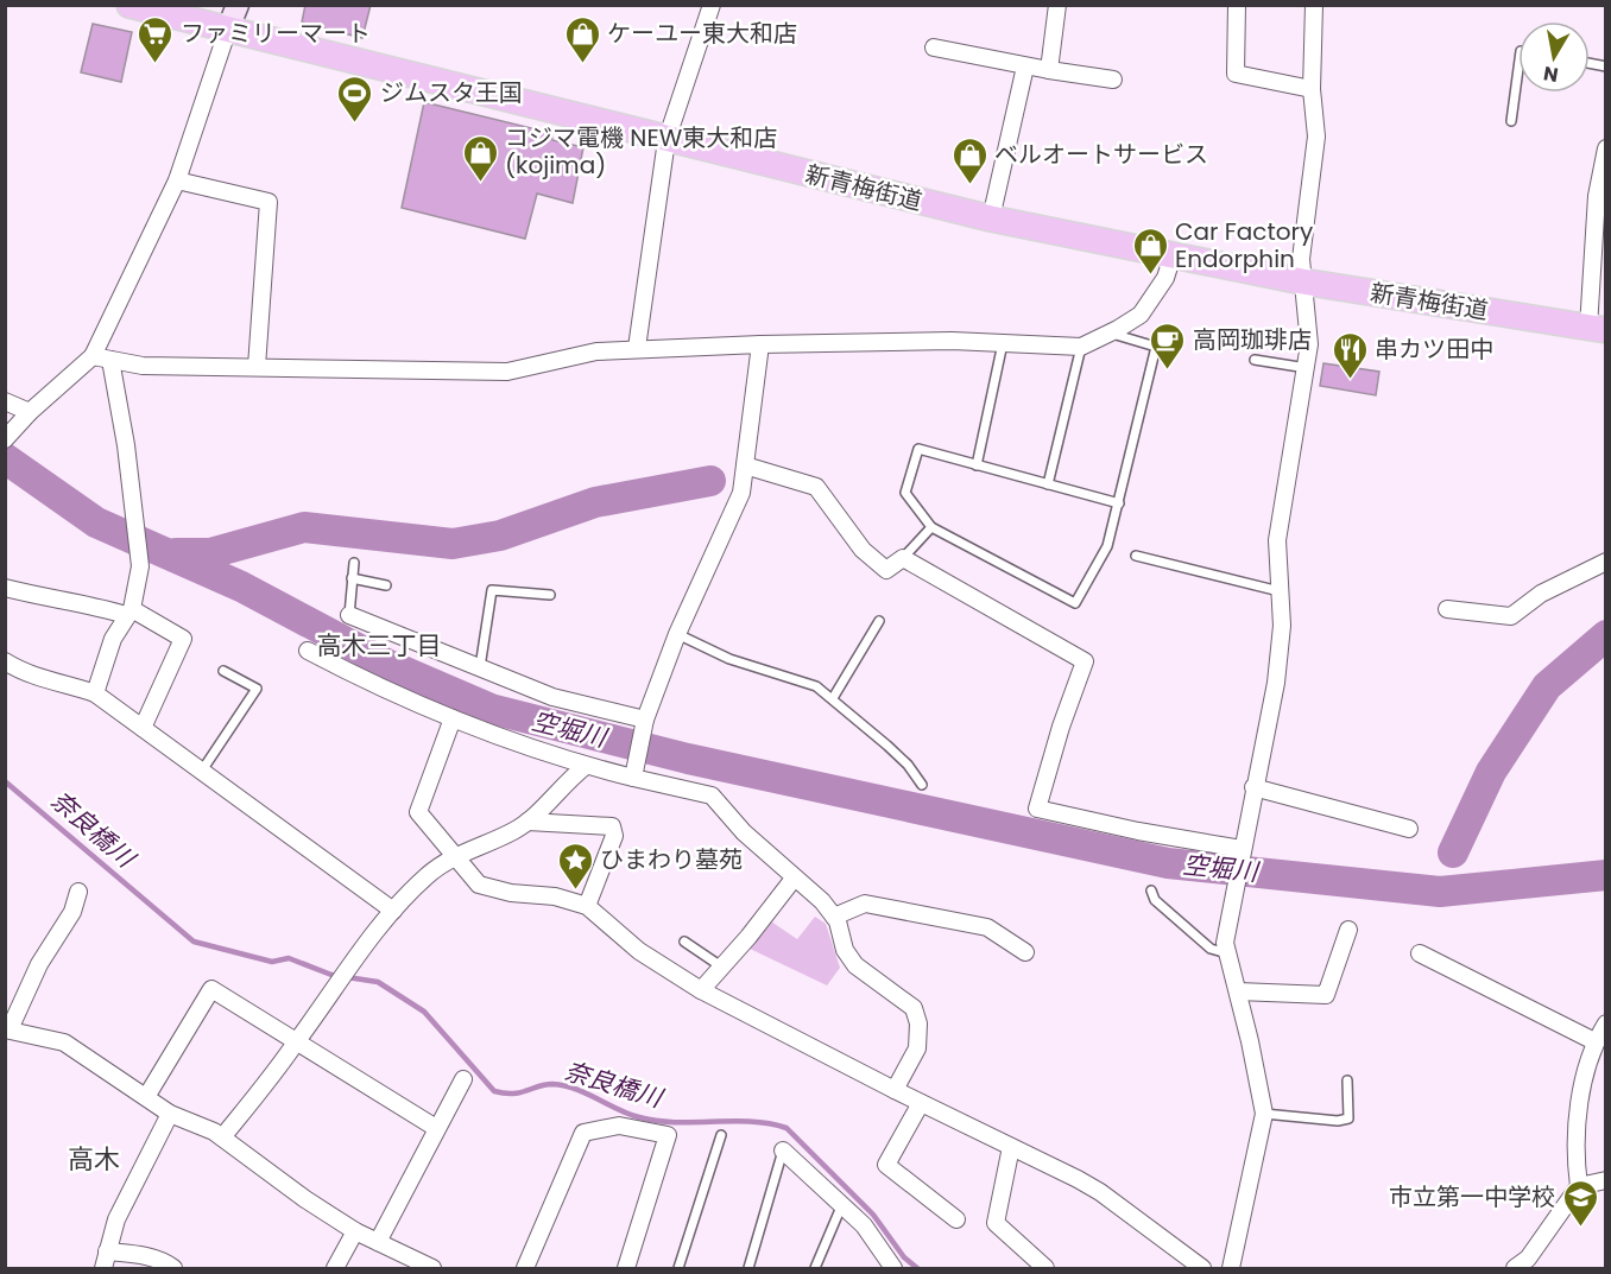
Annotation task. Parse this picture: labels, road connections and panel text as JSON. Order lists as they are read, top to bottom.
{
  "streets": {
    "main road": ["新青梅街道"]
  },
  "districts": ["高木三丁目", "高木"],
  "water": ["空堀川", "奈良橋川"],
  "places": {
    "supermarket": ["ファミリーマート"],
    "shop": [
      "ケーユー東大和店",
      "コジマ電機 NEW東大和店 (kojima)",
      "ベルオートサービス",
      "Car Factory Endorphin"
    ],
    "sports": ["ジムスタ王国"],
    "cafe": ["高岡珈琲店"],
    "restaurant": ["串カツ田中"],
    "place": ["ひまわり墓苑"],
    "school or university": ["市立第一中学校"]
  },
  "north": "bottom"
}
